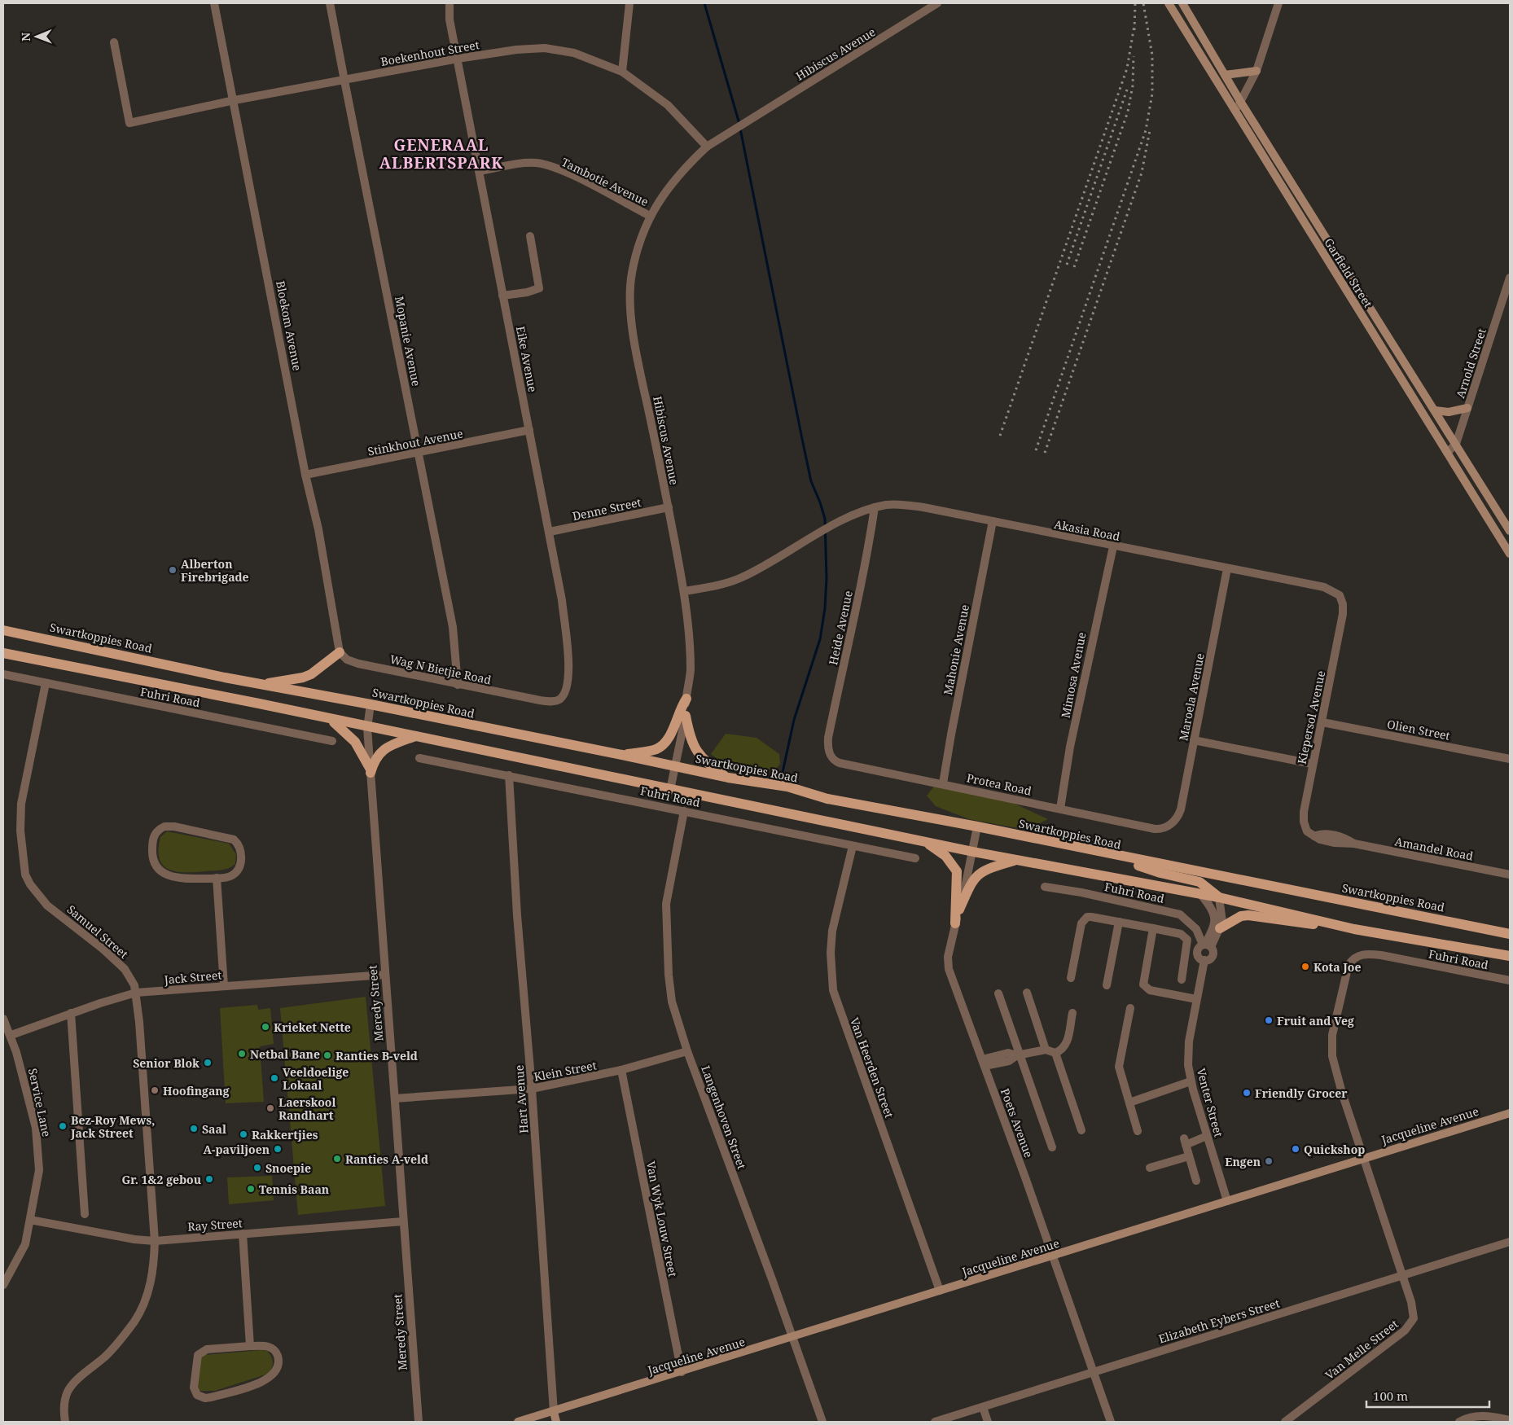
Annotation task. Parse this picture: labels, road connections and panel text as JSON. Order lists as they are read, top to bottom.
{
  "streets": {
    "main road": ["Swartkoppies Road"],
    "street": [
      "Boekenhout Street",
      "Hibiscus Avenue",
      "Tambotie Avenue",
      "Garfield Street",
      "Bloekom Avenue",
      "Mopanie Avenue",
      "Eike Avenue",
      "Arnold Street",
      "Stinkhout Avenue",
      "Denne Street",
      "Akasia Road",
      "Heide Avenue",
      "Mahonie Avenue",
      "Wag N Bietjie Road",
      "Mimosa Avenue",
      "Fuhri Road",
      "Maroela Avenue",
      "Kiepersol Avenue",
      "Olien Street",
      "Protea Road",
      "Amandel Road",
      "Samuel Street",
      "Jack Street",
      "Meredy Street",
      "Van Heerden Street",
      "Klein Street",
      "Hart Avenue",
      "Service Lane",
      "Venter Street",
      "Langenhoven Street",
      "Poets Avenue",
      "Jacqueline Avenue",
      "Van Wyk Louw Street",
      "Ray Street",
      "Elizabeth Eybers Street",
      "Van Melle Street"
    ]
  },
  "crossings": [
    ["Boekenhout Street", "Hibiscus Avenue"],
    ["Boekenhout Street", "Bloekom Avenue"],
    ["Boekenhout Street", "Mopanie Avenue"],
    ["Boekenhout Street", "Eike Avenue"],
    ["Hibiscus Avenue", "Tambotie Avenue"],
    ["Hibiscus Avenue", "Denne Street"],
    ["Hibiscus Avenue", "Akasia Road"],
    ["Hibiscus Avenue", "Swartkoppies Road"],
    ["Tambotie Avenue", "Eike Avenue"],
    ["Garfield Street", "Arnold Street"],
    ["Bloekom Avenue", "Stinkhout Avenue"],
    ["Bloekom Avenue", "Wag N Bietjie Road"],
    ["Mopanie Avenue", "Stinkhout Avenue"],
    ["Mopanie Avenue", "Wag N Bietjie Road"],
    ["Eike Avenue", "Stinkhout Avenue"],
    ["Eike Avenue", "Denne Street"],
    ["Eike Avenue", "Wag N Bietjie Road"],
    ["Akasia Road", "Heide Avenue"],
    ["Akasia Road", "Mahonie Avenue"],
    ["Akasia Road", "Mimosa Avenue"],
    ["Akasia Road", "Maroela Avenue"],
    ["Akasia Road", "Kiepersol Avenue"],
    ["Heide Avenue", "Protea Road"],
    ["Swartkoppies Road", "Meredy Street"],
    ["Swartkoppies Road", "Poets Avenue"],
    ["Mahonie Avenue", "Protea Road"],
    ["Mimosa Avenue", "Protea Road"],
    ["Fuhri Road", "Samuel Street"],
    ["Fuhri Road", "Van Heerden Street"],
    ["Fuhri Road", "Hart Avenue"],
    ["Fuhri Road", "Venter Street"],
    ["Fuhri Road", "Langenhoven Street"],
    ["Fuhri Road", "Jacqueline Avenue"],
    ["Maroela Avenue", "Protea Road"],
    ["Kiepersol Avenue", "Olien Street"],
    ["Kiepersol Avenue", "Amandel Road"],
    ["Samuel Street", "Jack Street"],
    ["Samuel Street", "Ray Street"],
    ["Jack Street", "Meredy Street"],
    ["Jack Street", "Service Lane"],
    ["Meredy Street", "Klein Street"],
    ["Meredy Street", "Ray Street"],
    ["Van Heerden Street", "Jacqueline Avenue"],
    ["Klein Street", "Hart Avenue"],
    ["Klein Street", "Langenhoven Street"],
    ["Klein Street", "Van Wyk Louw Street"],
    ["Hart Avenue", "Jacqueline Avenue"],
    ["Service Lane", "Ray Street"],
    ["Venter Street", "Jacqueline Avenue"],
    ["Langenhoven Street", "Jacqueline Avenue"],
    ["Poets Avenue", "Jacqueline Avenue"],
    ["Poets Avenue", "Elizabeth Eybers Street"],
    ["Jacqueline Avenue", "Van Wyk Louw Street"],
    ["Elizabeth Eybers Street", "Van Melle Street"]
  ],
  "districts": ["GENERAAL ALBERTSPARK"],
  "places": [
    "Alberton Firebrigade",
    "Kota Joe",
    "Fruit and Veg",
    "Krieket Nette",
    "Netbal Bane",
    "Ranties B-veld",
    "Senior Blok",
    "Veeldoelige Lokaal",
    "Hoofingang",
    "Friendly Grocer",
    "Laerskool Randhart",
    "Bez-Roy Mews, Jack Street",
    "Saal",
    "Rakkertjies",
    "A-paviljoen",
    "Quickshop",
    "Ranties A-veld",
    "Engen",
    "Snoepie",
    "Gr. 1&2 gebou",
    "Tennis Baan"
  ],
  "scale_bar": "100 m",
  "north": "left"
}
